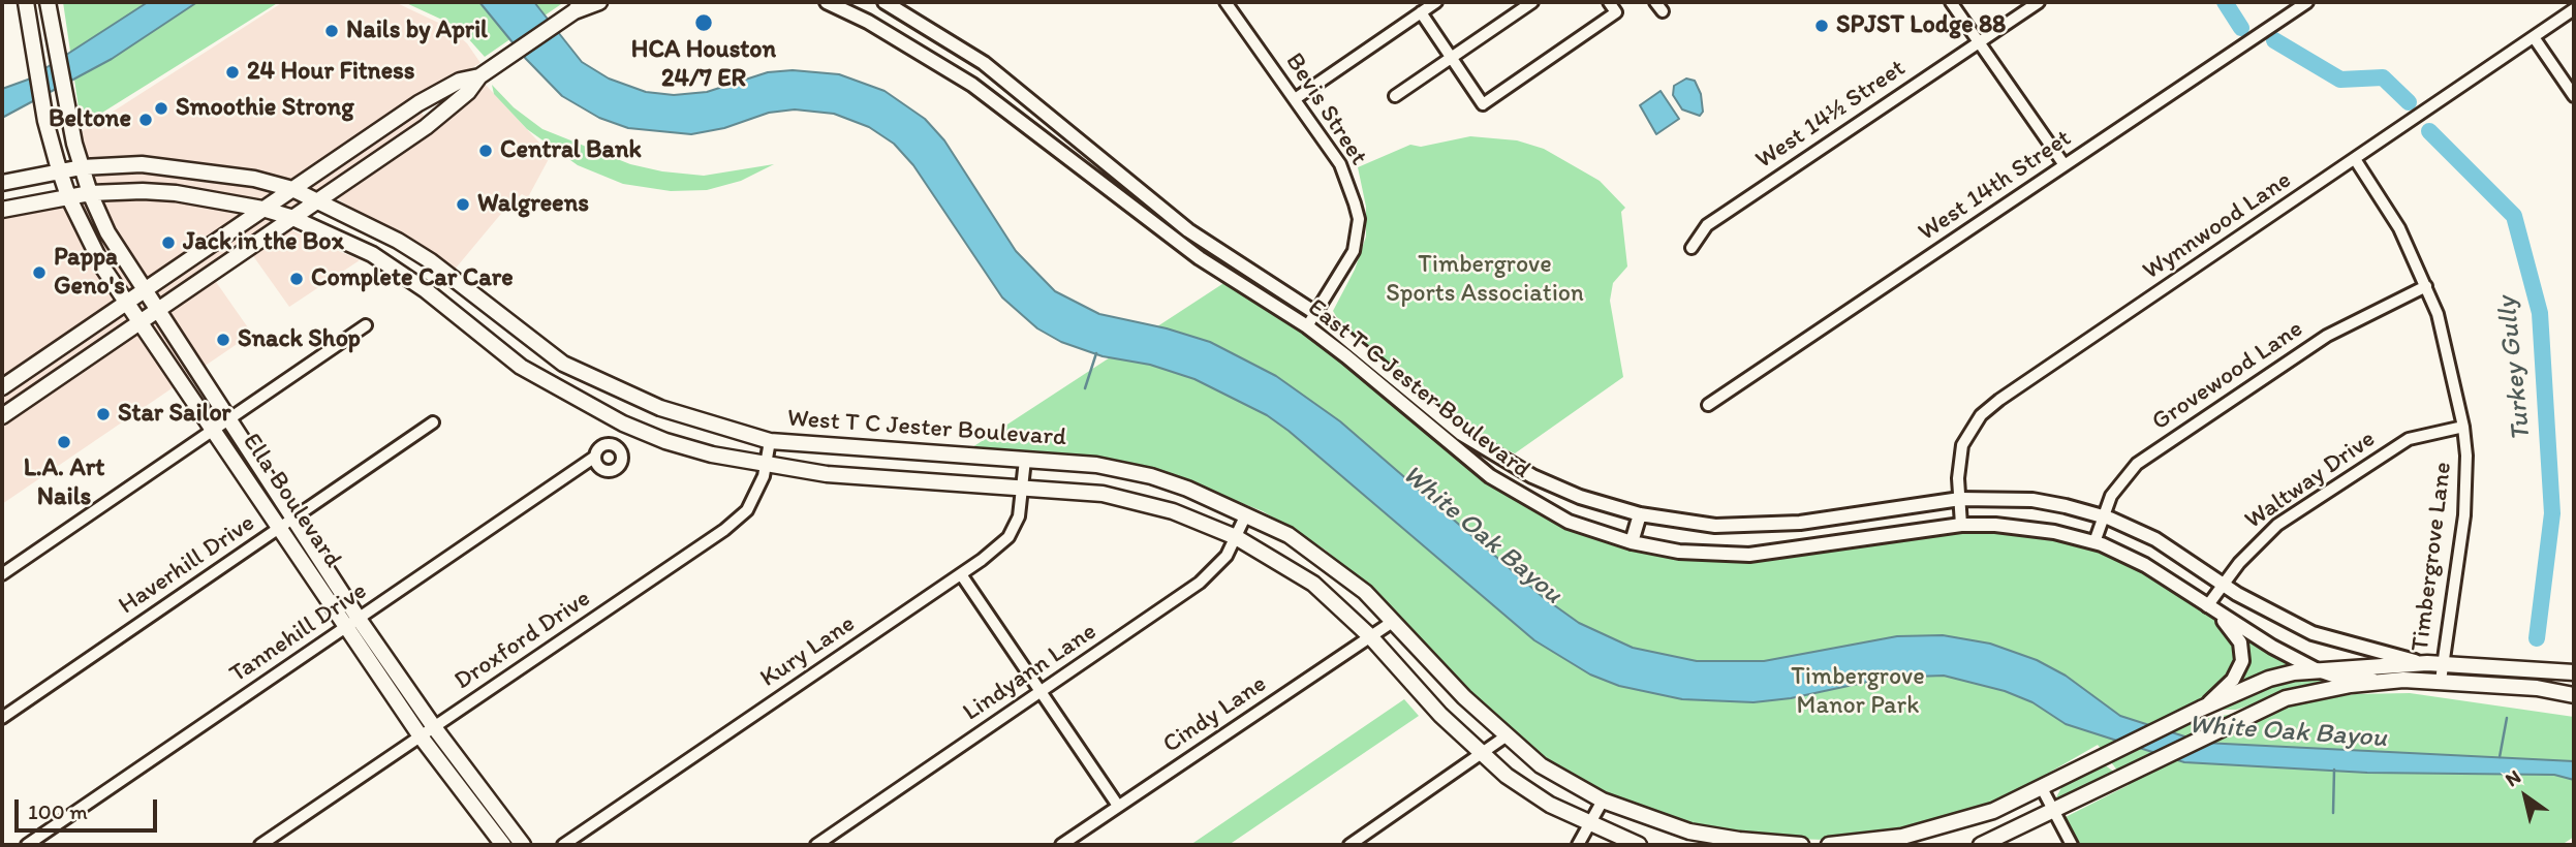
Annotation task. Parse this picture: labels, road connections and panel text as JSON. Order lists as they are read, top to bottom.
{
  "streets": {
    "main road": ["West T C Jester Boulevard", "Ella Boulevard"],
    "street": [
      "Bevis Street",
      "West 14½ Street",
      "West 14th Street",
      "Wynnwood Lane",
      "Grovewood Lane",
      "East T C Jester Boulevard",
      "Waltway Drive",
      "Timbergrove Lane",
      "Haverhill Drive",
      "Tannehill Drive",
      "Droxford Drive",
      "Kury Lane",
      "Lindyann Lane",
      "Cindy Lane"
    ]
  },
  "crossings": [
    ["Bevis Street", "East T C Jester Boulevard"],
    ["Wynnwood Lane", "East T C Jester Boulevard"],
    ["Wynnwood Lane", "Timbergrove Lane"],
    ["Grovewood Lane", "East T C Jester Boulevard"],
    ["Grovewood Lane", "Timbergrove Lane"],
    ["East T C Jester Boulevard", "Waltway Drive"],
    ["East T C Jester Boulevard", "Timbergrove Lane"],
    ["West T C Jester Boulevard", "Ella Boulevard"],
    ["West T C Jester Boulevard", "Droxford Drive"],
    ["West T C Jester Boulevard", "Kury Lane"],
    ["West T C Jester Boulevard", "Lindyann Lane"],
    ["West T C Jester Boulevard", "Cindy Lane"],
    ["Waltway Drive", "Timbergrove Lane"],
    ["Ella Boulevard", "Haverhill Drive"],
    ["Ella Boulevard", "Tannehill Drive"],
    ["Ella Boulevard", "Droxford Drive"]
  ],
  "water": ["Turkey Gully", "White Oak Bayou"],
  "parks": ["Timbergrove Sports Association", "Timbergrove Manor Park"],
  "places": [
    "HCA Houston 24/7 ER",
    "SPJST Lodge 88",
    "Nails by April",
    "24 Hour Fitness",
    "Smoothie Strong",
    "Beltone",
    "Central Bank",
    "Walgreens",
    "Jack in the Box",
    "Pappa Geno's",
    "Complete Car Care",
    "Snack Shop",
    "Star Sailor",
    "L.A. Art Nails"
  ],
  "scale_bar": "100 m",
  "north": "top left"
}
